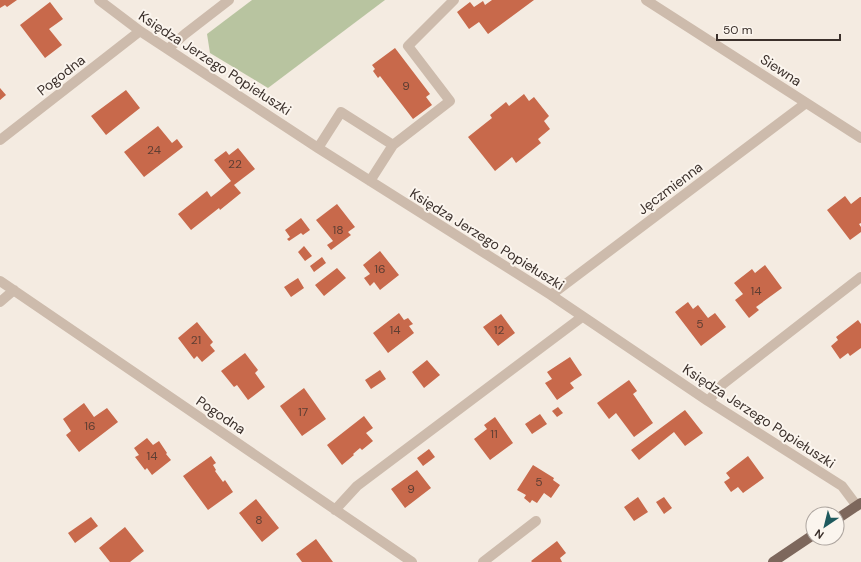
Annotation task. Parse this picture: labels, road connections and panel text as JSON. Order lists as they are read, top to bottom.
{
  "streets": {
    "street": [
      "Księdza Jerzego Popiełuszki",
      "Siewna",
      "Pogodna",
      "Jęczmienna"
    ]
  },
  "crossings": [
    ["Księdza Jerzego Popiełuszki", "Pogodna"],
    ["Księdza Jerzego Popiełuszki", "Jęczmienna"],
    ["Siewna", "Jęczmienna"]
  ],
  "house_numbers": [
    "9",
    "24",
    "22",
    "18",
    "16",
    "14",
    "5",
    "14",
    "12",
    "21",
    "17",
    "16",
    "11",
    "14",
    "5",
    "9",
    "8"
  ],
  "scale_bar": "50 m",
  "north": "bottom left"
}
